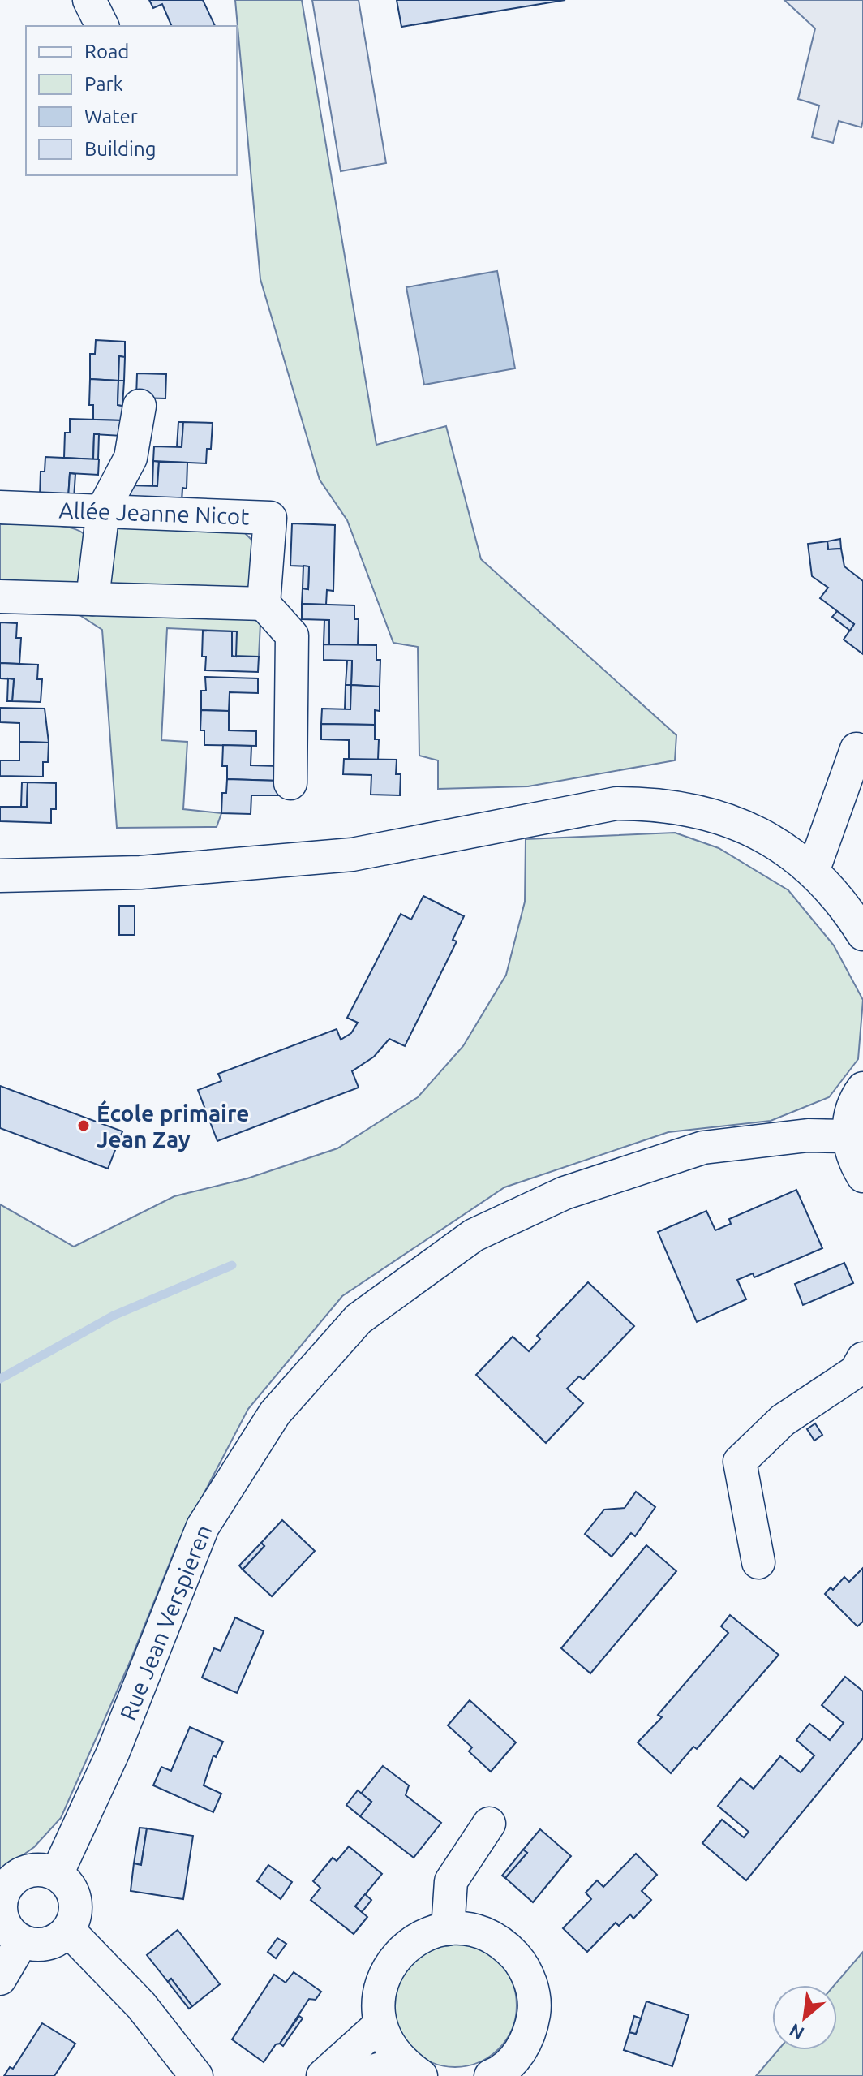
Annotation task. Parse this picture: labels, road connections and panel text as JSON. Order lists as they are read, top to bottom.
{
  "streets": {
    "street": ["Allée Jeanne Nicot", "Rue Jean Verspieren"]
  },
  "places": ["École primaire Jean Zay"],
  "legend": [
    "Road",
    "Park",
    "Water",
    "Building"
  ],
  "north": "bottom left"
}
